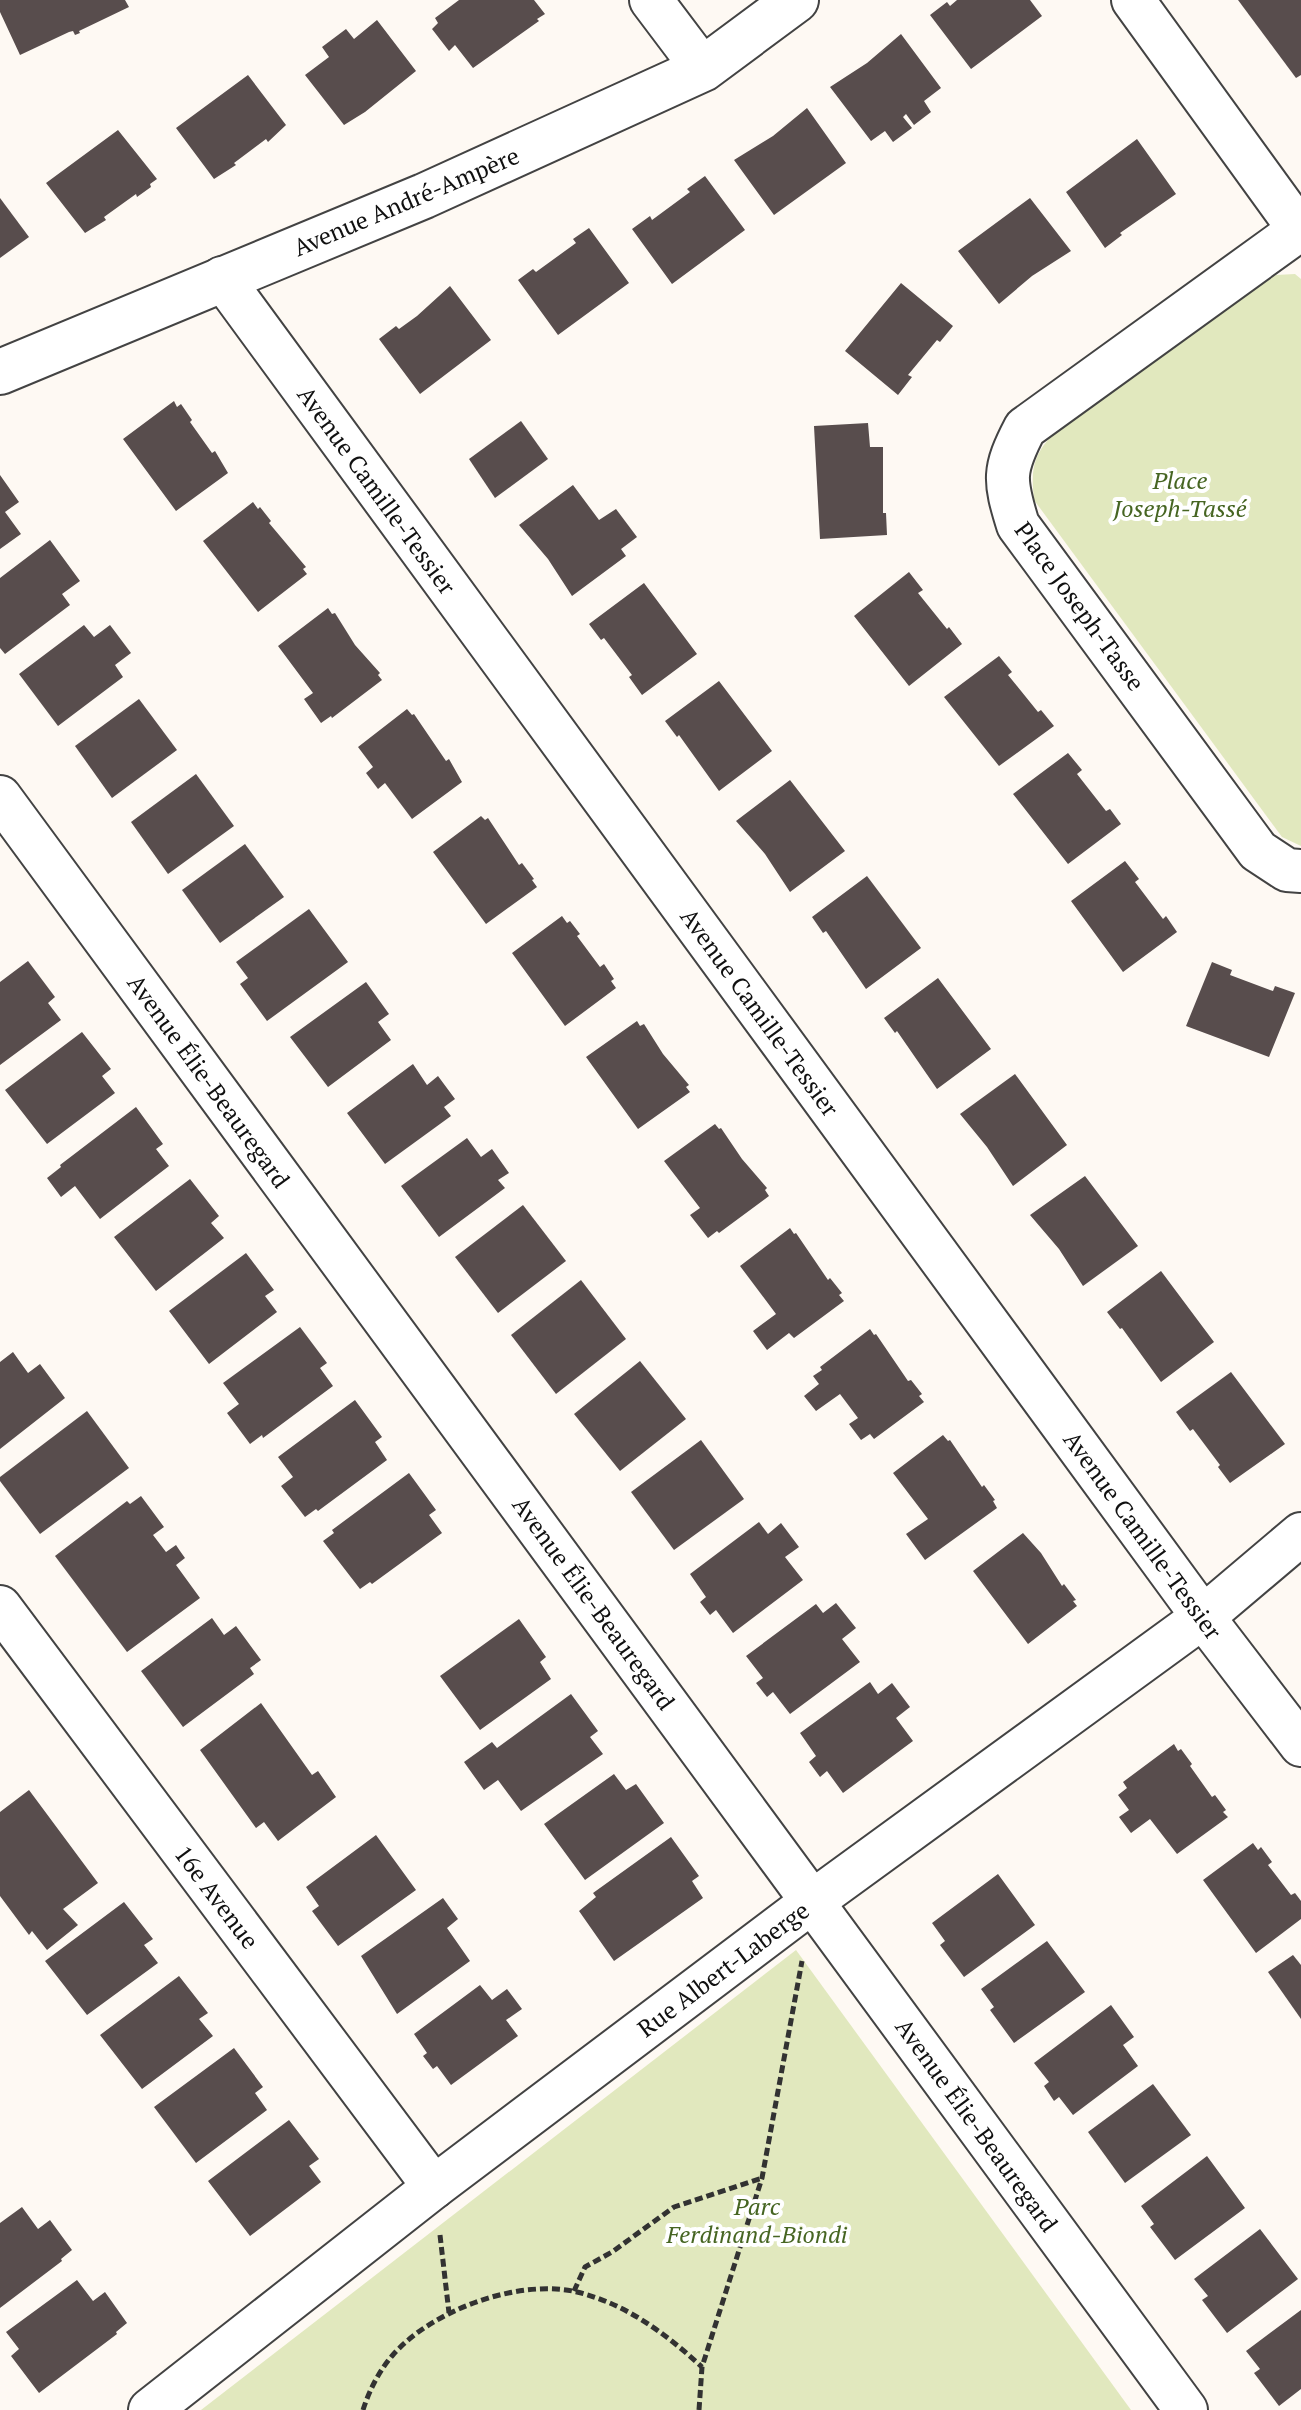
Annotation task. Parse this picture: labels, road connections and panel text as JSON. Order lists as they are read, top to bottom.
{
  "streets": {
    "street": [
      "Avenue André-Ampère",
      "Avenue Camille-Tessier",
      "Place Joseph-Tasse",
      "Avenue Élie-Beauregard",
      "16e Avenue",
      "Rue Albert-Laberge"
    ]
  },
  "crossings": [
    ["Avenue André-Ampère", "Avenue Camille-Tessier"],
    ["Avenue Camille-Tessier", "Rue Albert-Laberge"],
    ["Avenue Élie-Beauregard", "Rue Albert-Laberge"],
    ["16e Avenue", "Rue Albert-Laberge"]
  ],
  "parks": ["Place Joseph-Tassé", "Parc Ferdinand-Biondi"]
}
